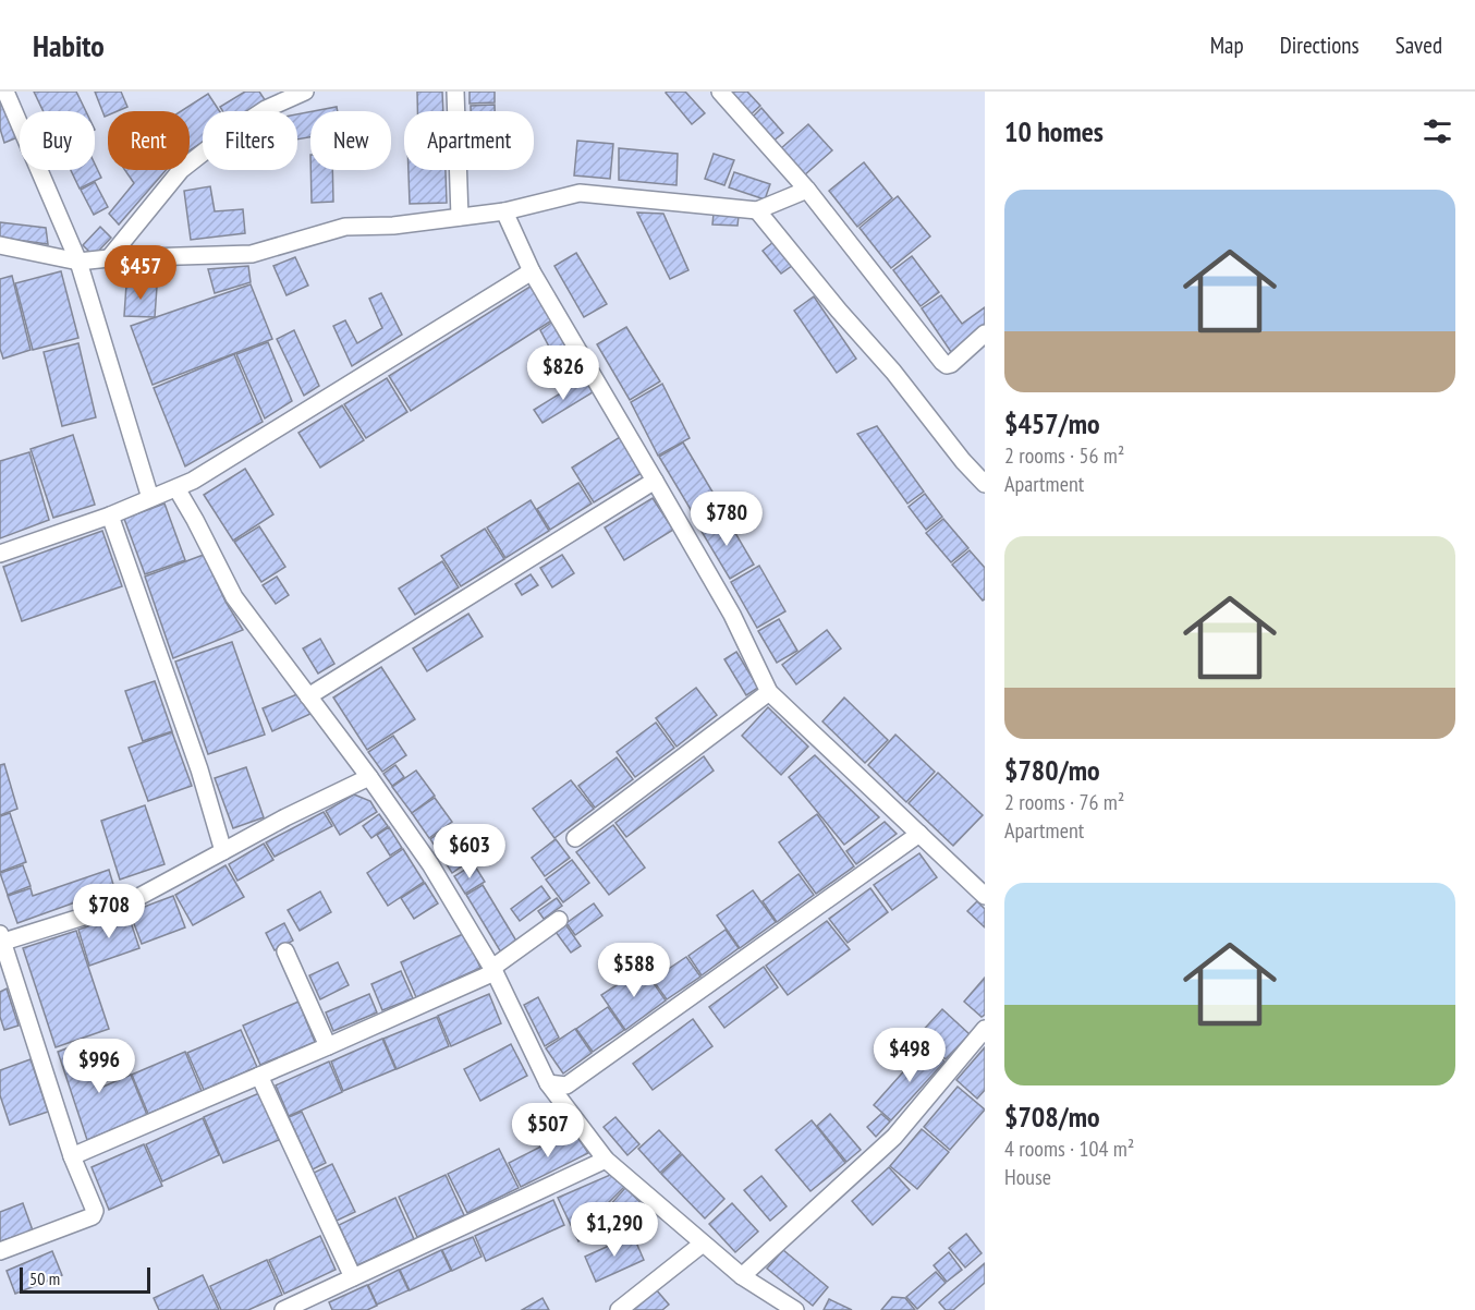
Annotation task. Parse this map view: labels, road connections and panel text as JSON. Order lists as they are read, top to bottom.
{
  "scale_bar": "50 m",
  "page": {
    "header": "Habito",
    "nav": ["Map", "Directions", "Saved"],
    "heading": "10 homes",
    "chip": [
      "Buy",
      "Rent",
      "Filters",
      "New",
      "Apartment"
    ],
    "list": [
      {
        "name": "$457/mo",
        "note": "2 rooms · 56 m² · Apartment"
      },
      {
        "name": "$780/mo",
        "note": "2 rooms · 76 m² · Apartment"
      },
      {
        "name": "$708/mo",
        "note": "4 rooms · 104 m² · House"
      }
    ],
    "price": [
      "$457",
      "$826",
      "$780",
      "$603",
      "$708",
      "$588",
      "$498",
      "$996",
      "$507",
      "$1,290"
    ],
    "scale": "50 m"
  }
}
